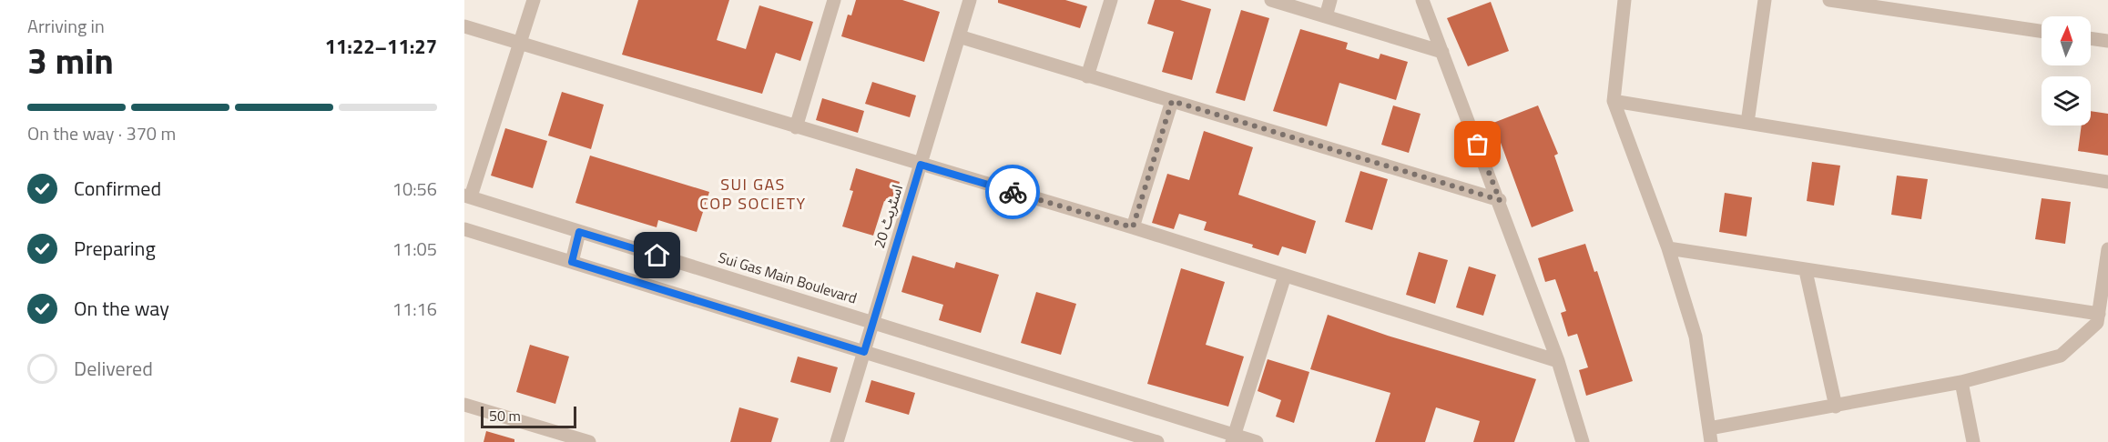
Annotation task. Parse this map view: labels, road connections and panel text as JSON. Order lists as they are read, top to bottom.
{
  "streets": {
    "street": ["اسٹریٹ 20", "Sui Gas Main Boulevard"]
  },
  "crossings": [
    ["اسٹریٹ 20", "Sui Gas Main Boulevard"]
  ],
  "districts": ["SUI GAS COP SOCIETY"],
  "scale_bar": "50 m",
  "north": "top",
  "page": {
    "heading": ["3 min", "Arriving in", "11:22–11:27"],
    "bar": "On the way · 370 m",
    "list": [
      ["Confirmed", "10:56"],
      ["Preparing", "11:05"],
      ["On the way", "11:16"],
      "Delivered"
    ],
    "scale": "50 m"
  }
}
